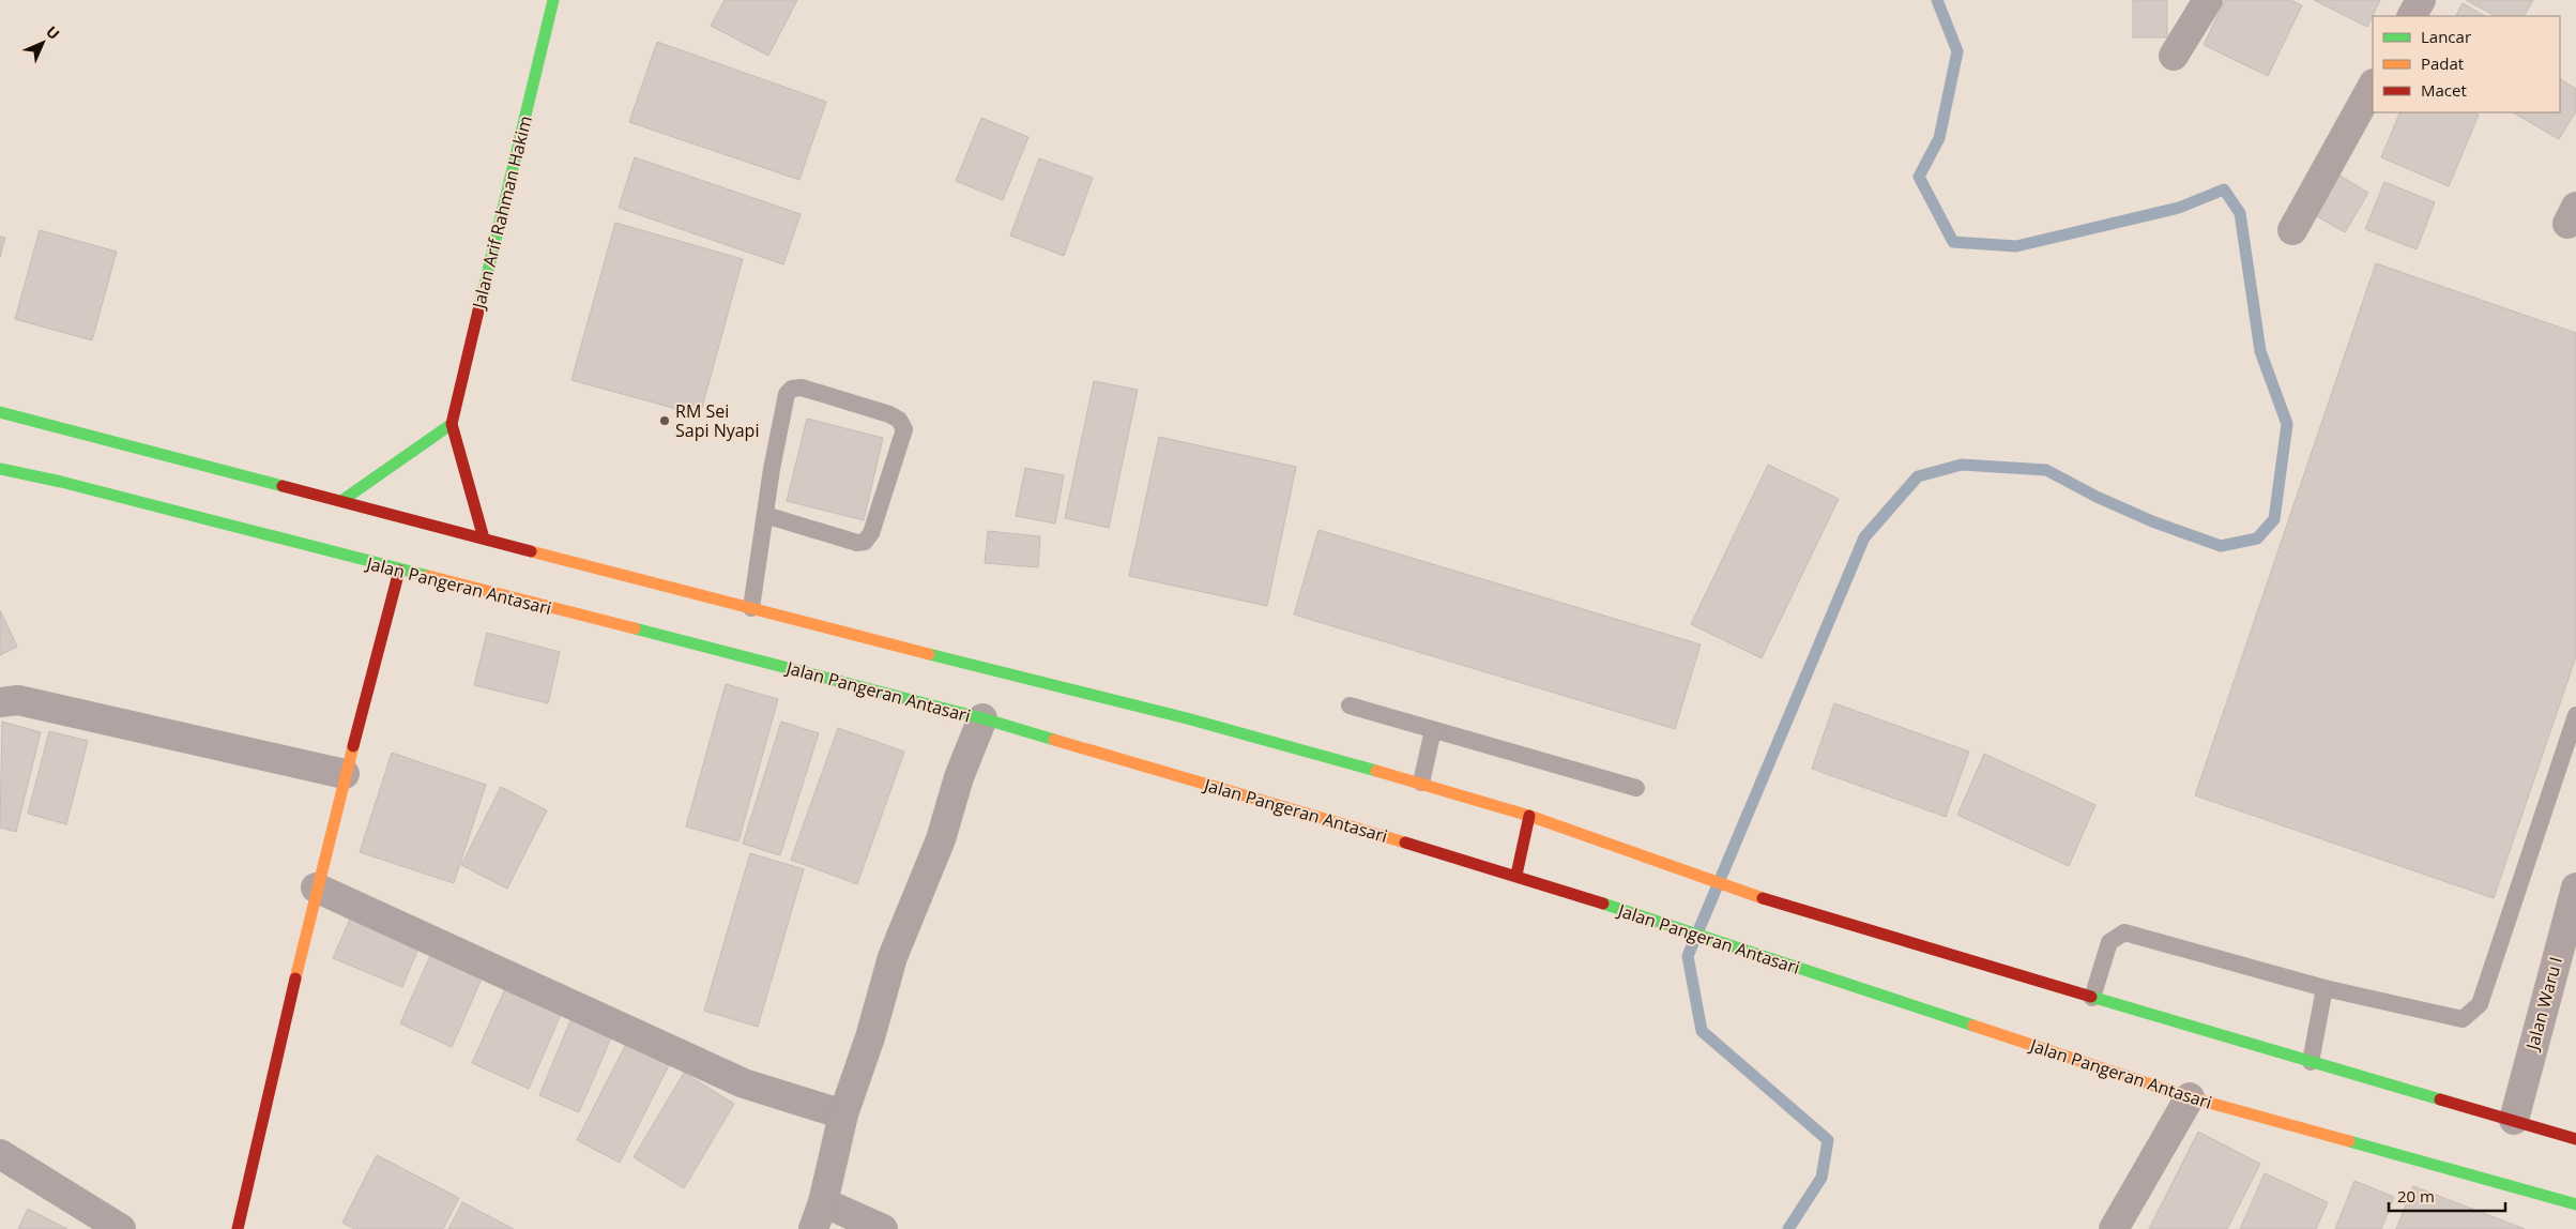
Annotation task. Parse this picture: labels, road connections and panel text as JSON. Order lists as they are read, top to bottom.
{
  "streets": {
    "main road": ["Jalan Arif Rahman Hakim", "Jalan Pangeran Antasari"],
    "street": ["Jalan Waru I"]
  },
  "places": ["RM Sei Sapi Nyapi"],
  "legend": ["Lancar", "Padat", "Macet"],
  "scale_bar": "20 m",
  "north": "top right"
}
